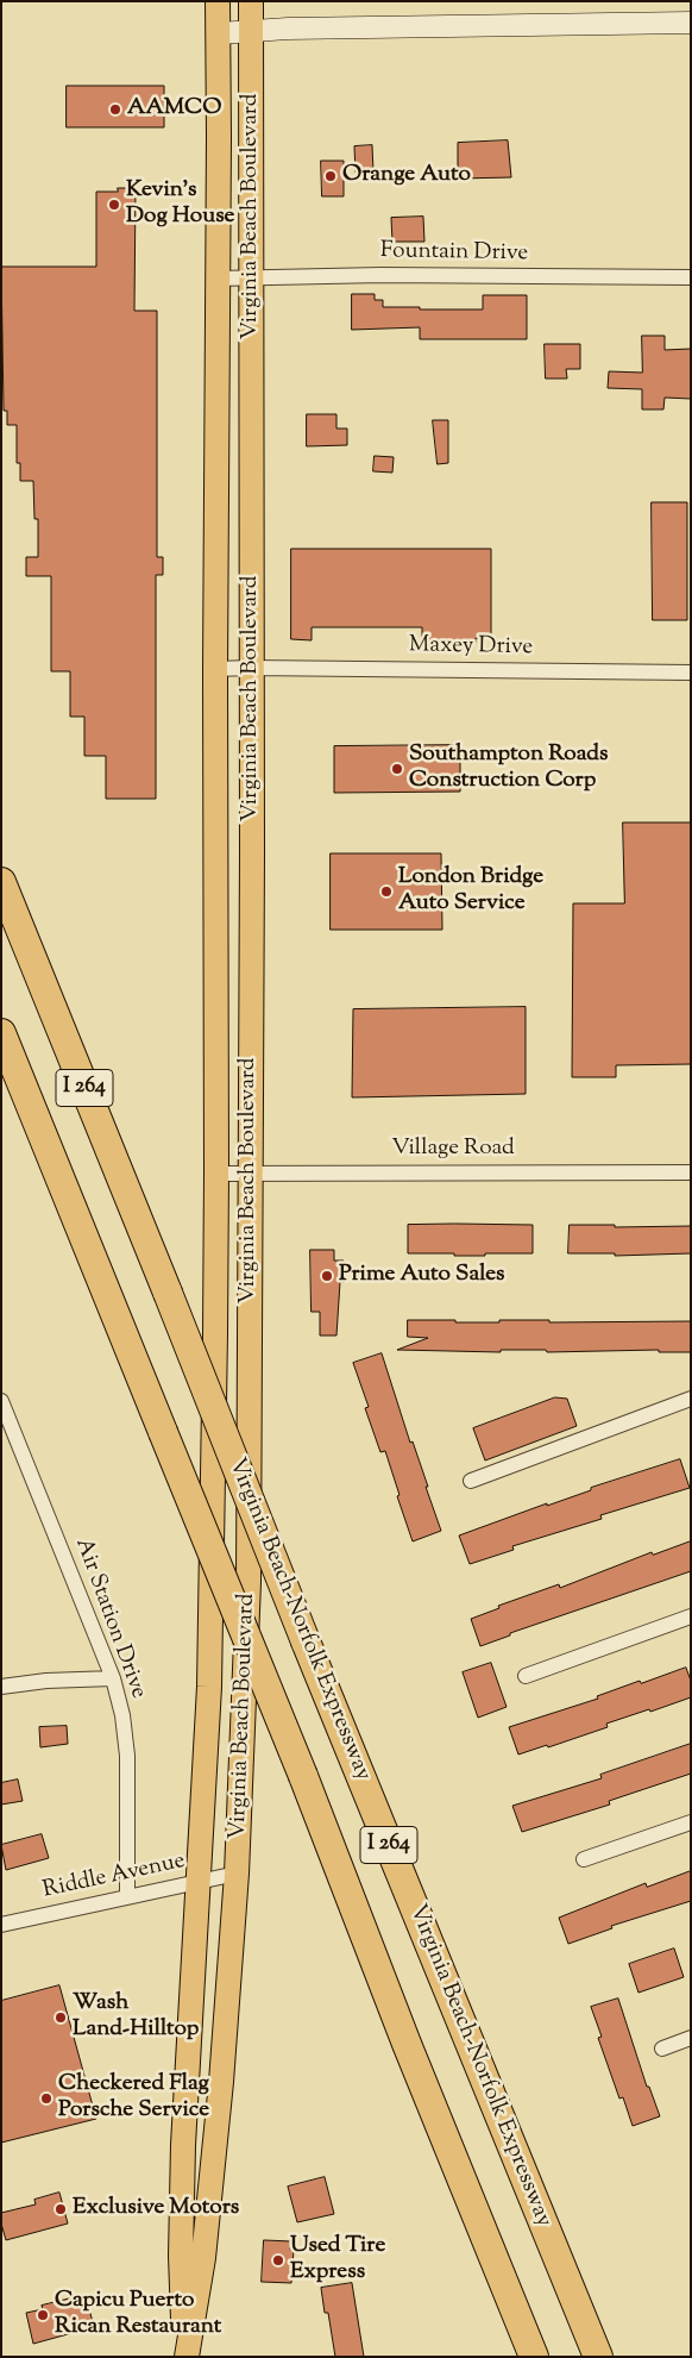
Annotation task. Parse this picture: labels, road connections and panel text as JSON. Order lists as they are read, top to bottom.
{
  "streets": {
    "highway": ["I 264", "Virginia Beach-Norfolk Expressway"],
    "main road": ["Virginia Beach Boulevard"],
    "street": [
      "Fountain Drive",
      "Maxey Drive",
      "Village Road",
      "Air Station Drive",
      "Riddle Avenue"
    ]
  },
  "crossings": [
    ["Virginia Beach Boulevard", "Fountain Drive"],
    ["Virginia Beach Boulevard", "Maxey Drive"],
    ["Virginia Beach Boulevard", "Village Road"],
    ["Virginia Beach Boulevard", "Riddle Avenue"],
    ["Air Station Drive", "Riddle Avenue"]
  ],
  "places": [
    "AAMCO",
    "Orange Auto",
    "Kevin's Dog House",
    "Southampton Roads Construction Corp",
    "London Bridge Auto Service",
    "Prime Auto Sales",
    "Wash Land-Hilltop",
    "Checkered Flag Porsche Service",
    "Exclusive Motors",
    "Used Tire Express",
    "Capicu Puerto Rican Restaurant"
  ]
}
